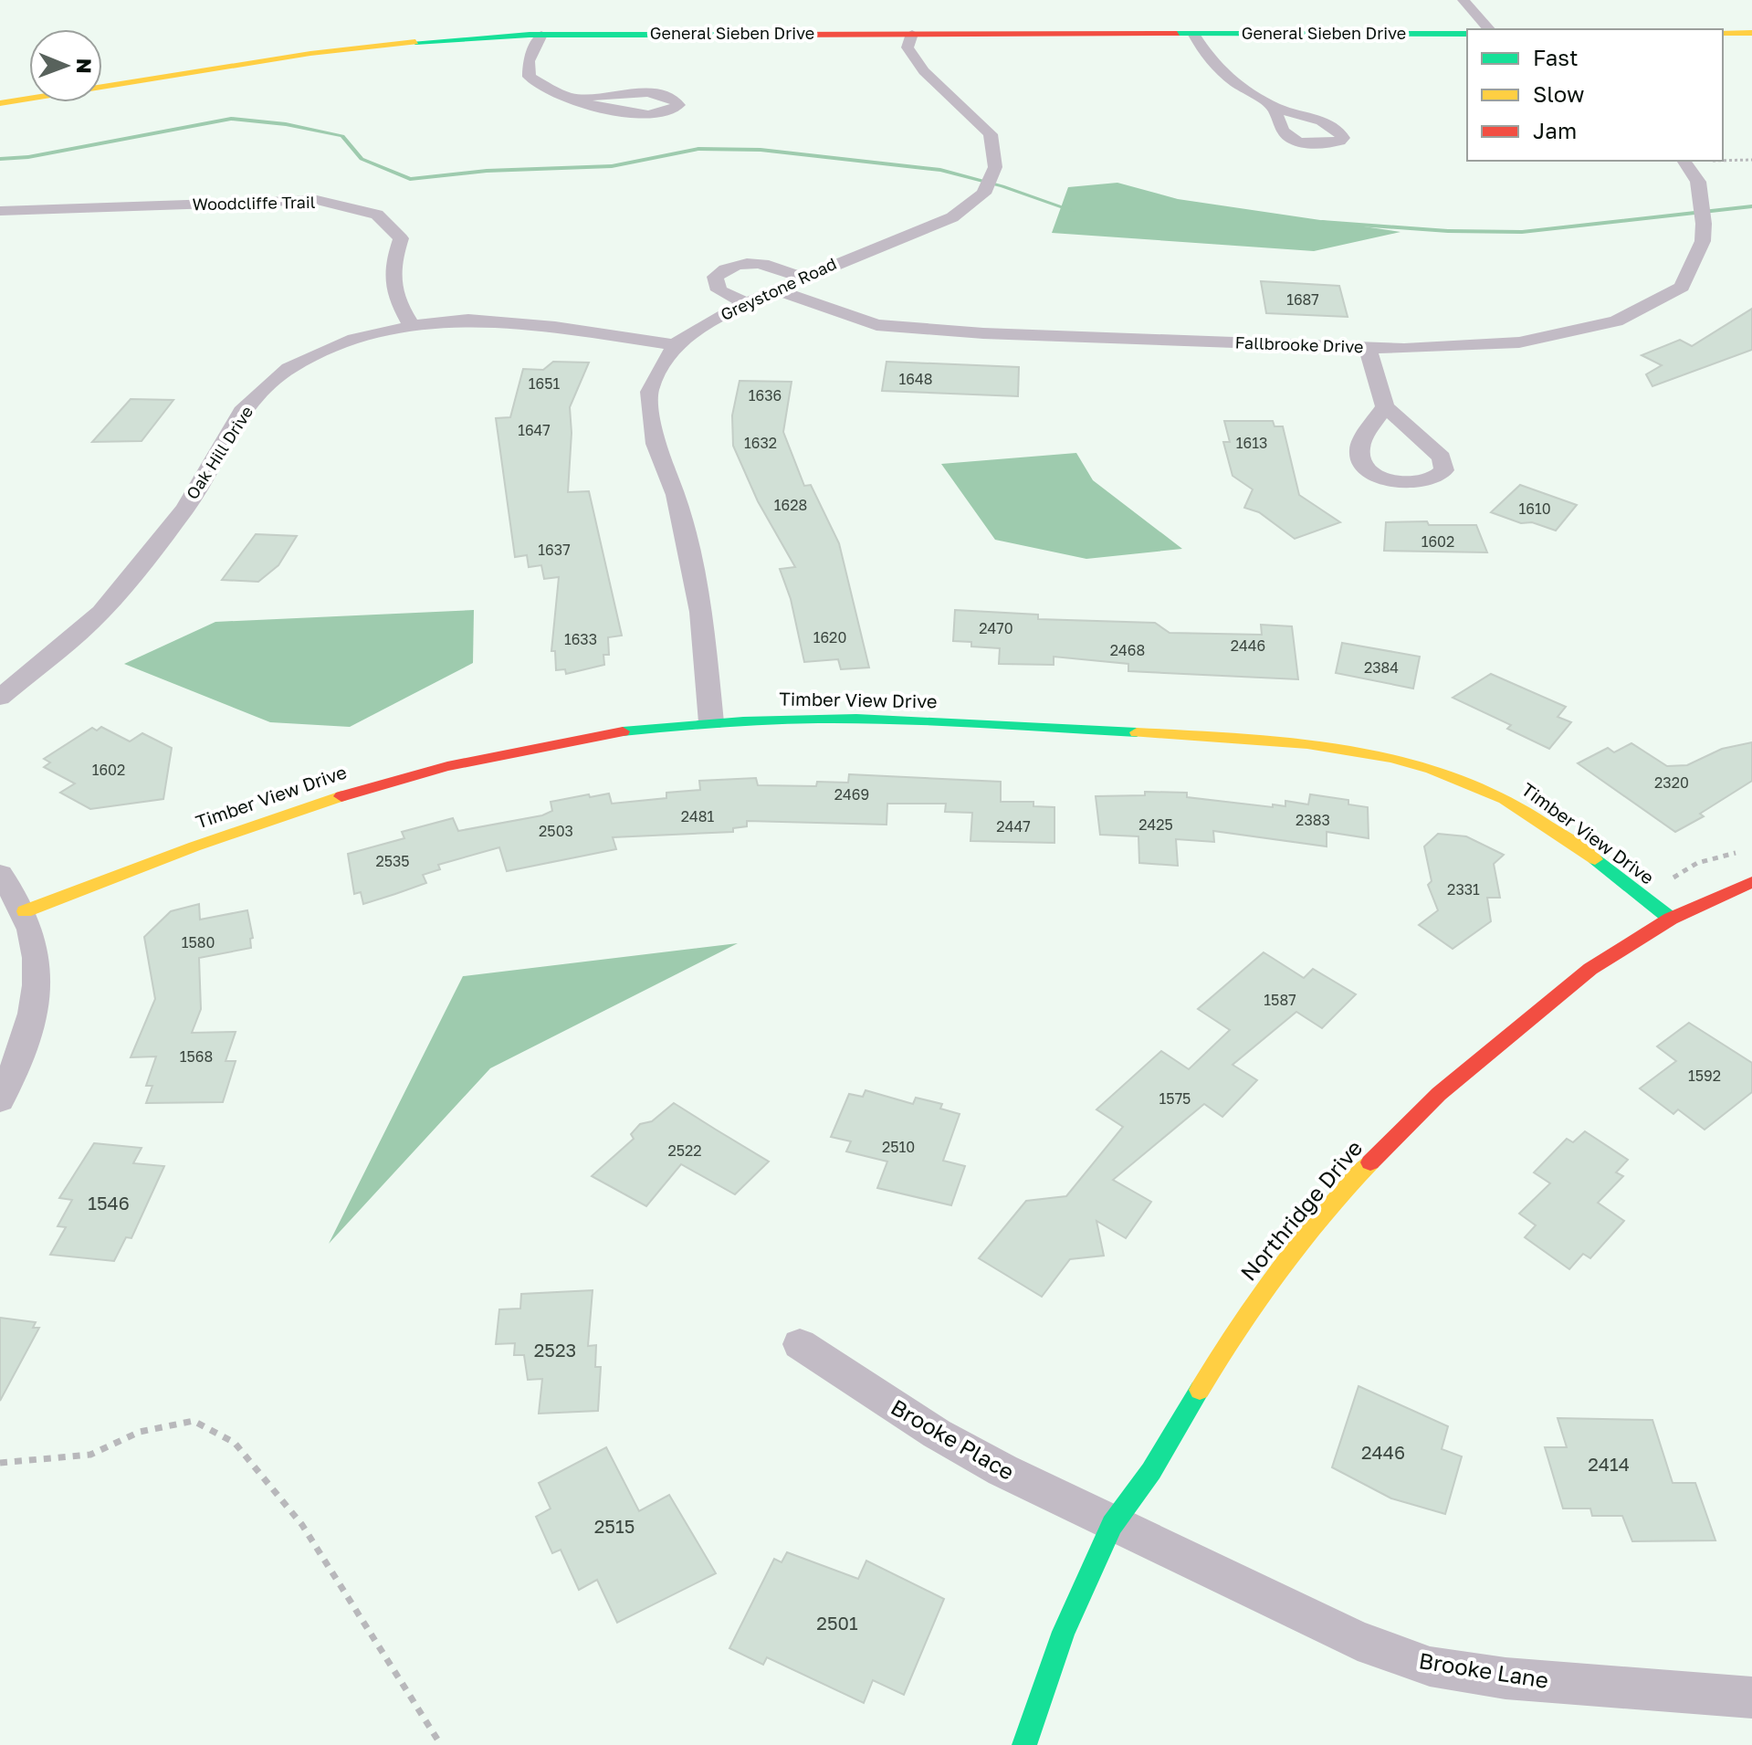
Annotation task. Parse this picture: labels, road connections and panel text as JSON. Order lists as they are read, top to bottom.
{
  "streets": {
    "street": [
      "General Sieben Drive",
      "Woodcliffe Trail",
      "Greystone Road",
      "Fallbrooke Drive",
      "Oak Hill Drive",
      "Timber View Drive",
      "Northridge Drive",
      "Brooke Place",
      "Brooke Lane"
    ]
  },
  "crossings": [
    ["General Sieben Drive", "Greystone Road"],
    ["Woodcliffe Trail", "Oak Hill Drive"],
    ["Greystone Road", "Fallbrooke Drive"],
    ["Greystone Road", "Oak Hill Drive"],
    ["Timber View Drive", "Northridge Drive"],
    ["Northridge Drive", "Brooke Place"],
    ["Northridge Drive", "Brooke Lane"],
    ["Brooke Place", "Brooke Lane"]
  ],
  "house_numbers": [
    "1687",
    "1648",
    "1651",
    "1636",
    "1647",
    "1632",
    "1613",
    "1628",
    "1610",
    "1602",
    "1637",
    "2470",
    "1620",
    "1633",
    "2446",
    "2468",
    "2384",
    "1602",
    "2320",
    "2469",
    "2481",
    "2383",
    "2425",
    "2447",
    "2503",
    "2535",
    "2331",
    "1580",
    "1587",
    "1568",
    "1592",
    "1575",
    "2510",
    "2522",
    "1546",
    "2523",
    "2446",
    "2414",
    "2515",
    "2501"
  ],
  "legend": ["Fast", "Slow", "Jam"],
  "north": "right"
}
